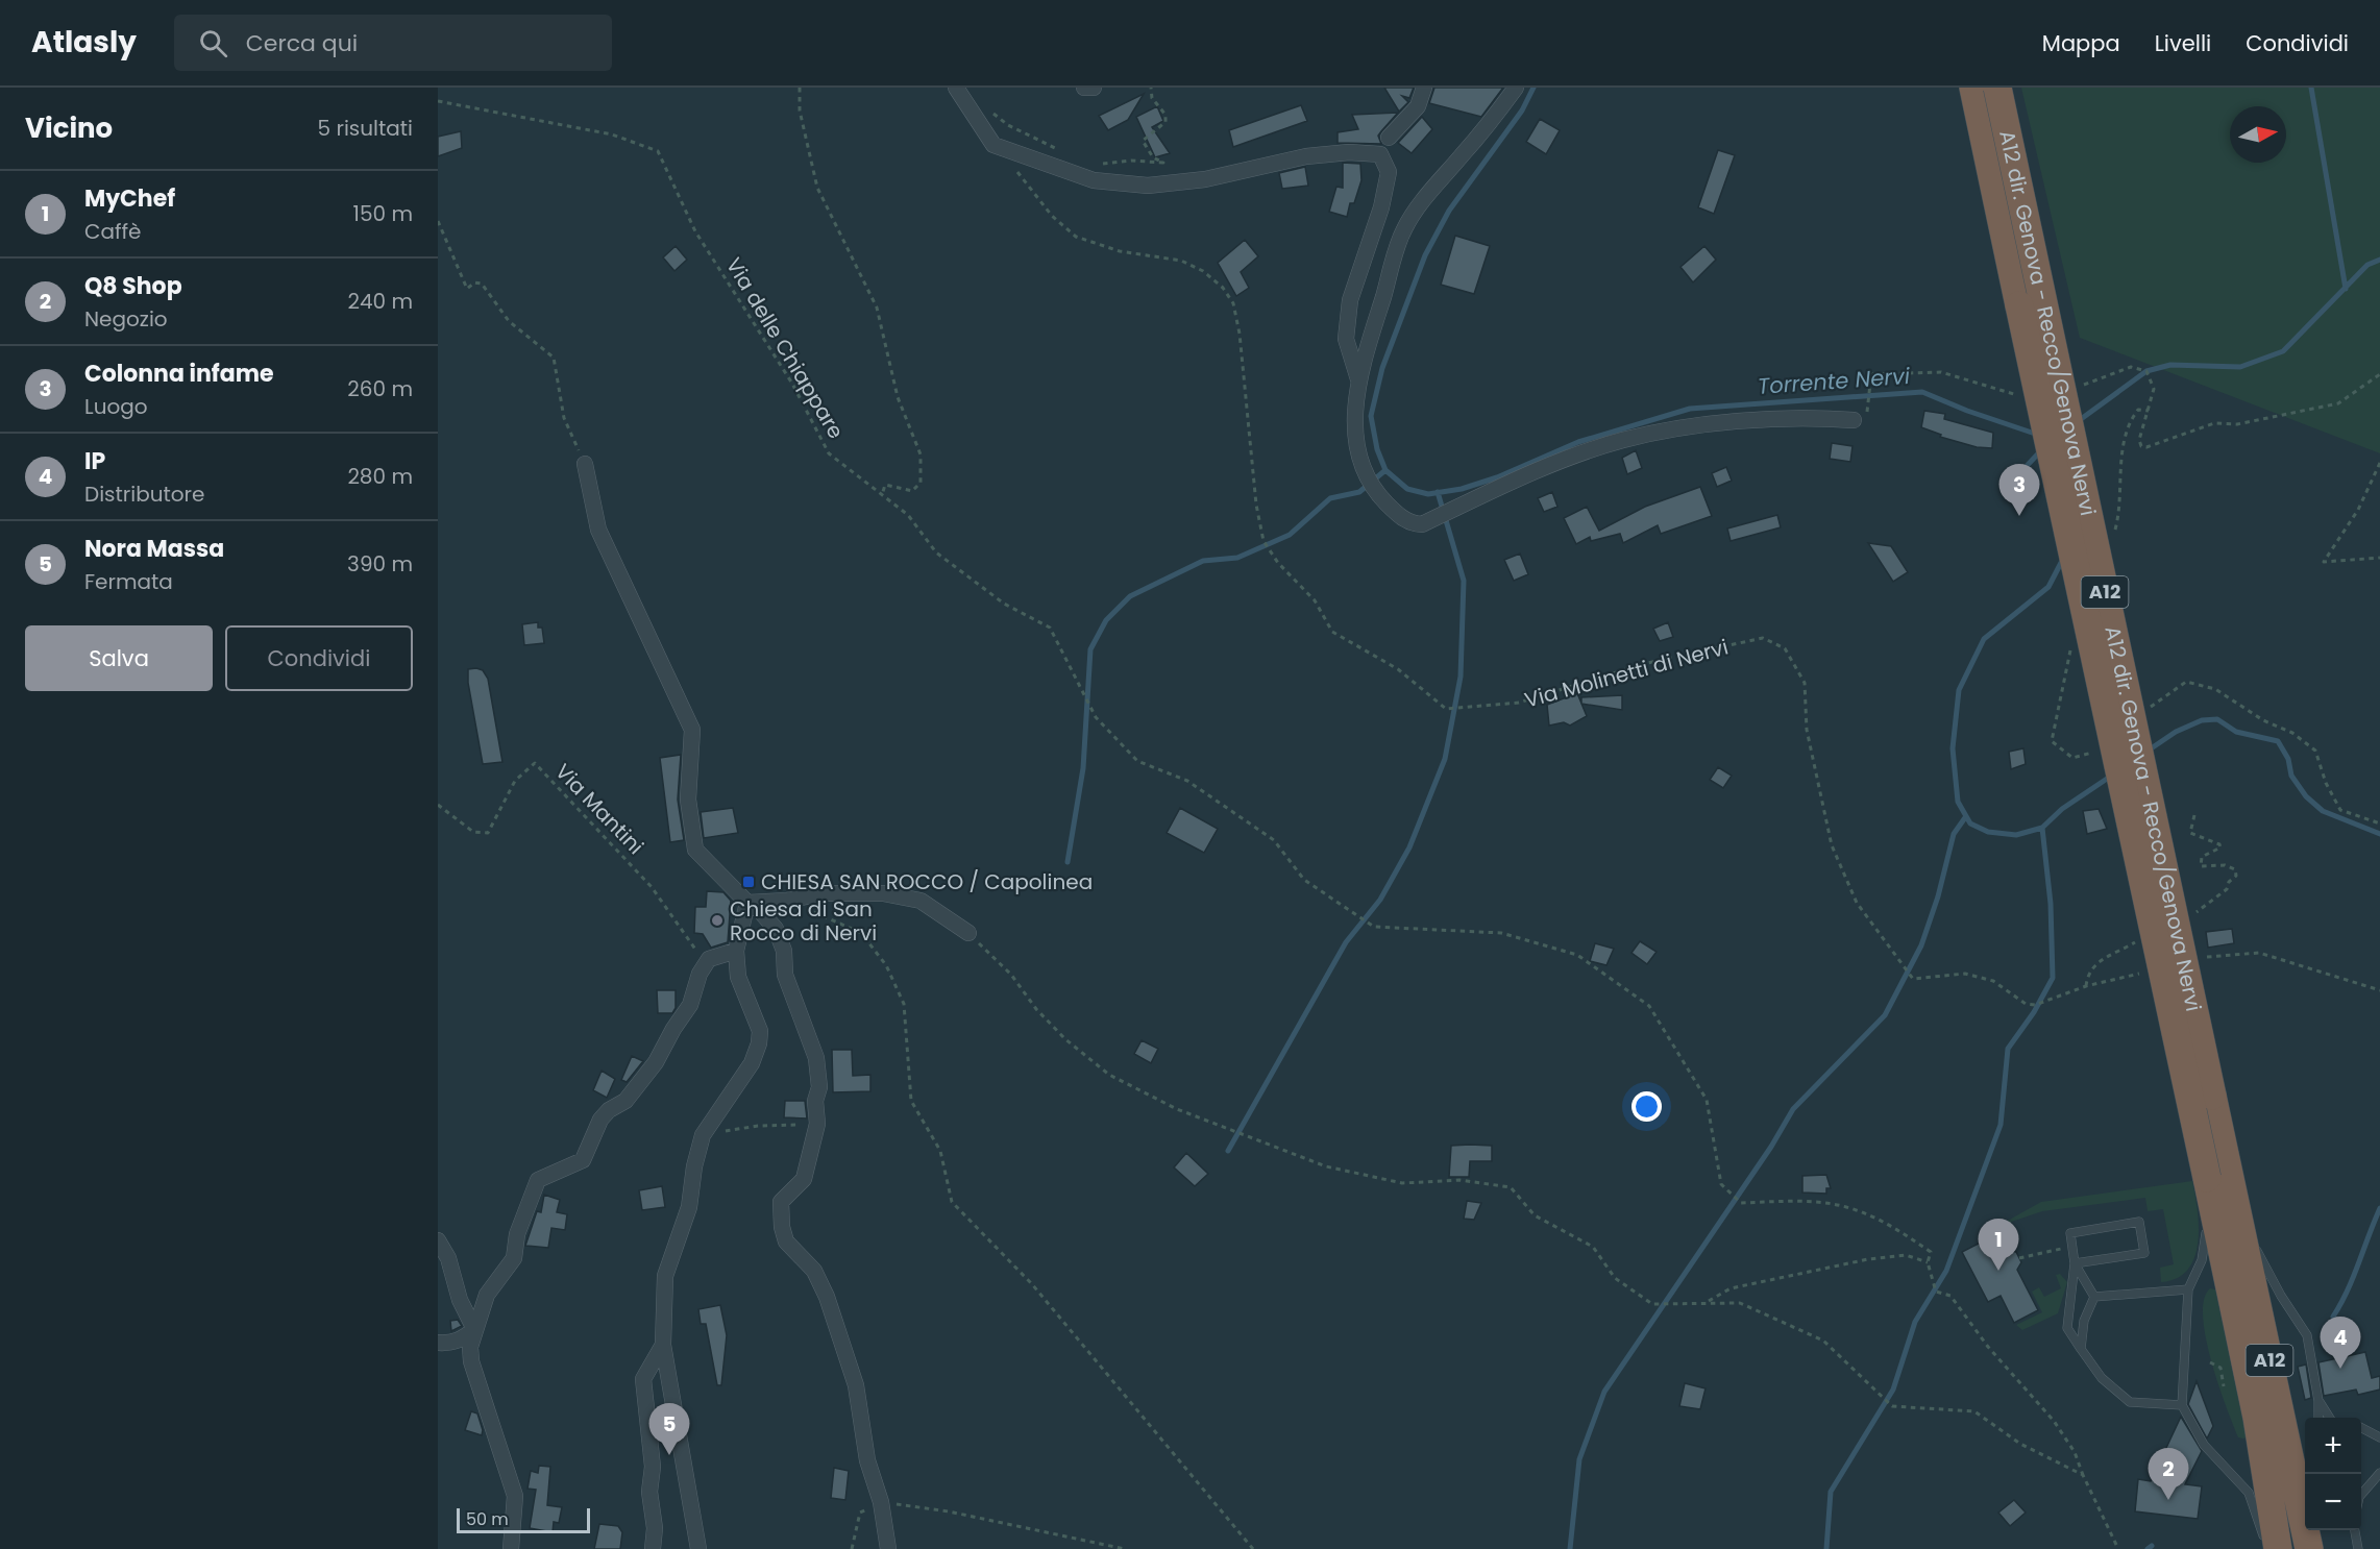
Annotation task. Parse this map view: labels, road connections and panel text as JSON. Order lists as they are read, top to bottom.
{
  "streets": {
    "highway": ["A12 dir. Genova - Recco/Genova Nervi", "A12"],
    "path": ["Via delle Chiappare", "Via Molinetti di Nervi", "Via Mantini"]
  },
  "crossings": [
    ["A12 dir. Genova - Recco/Genova Nervi", "A12"]
  ],
  "water": ["Torrente Nervi"],
  "places": {
    "transit": ["CHIESA SAN ROCCO / Capolinea"],
    "other": ["Chiesa di San Rocco di Nervi"]
  },
  "scale_bar": "50 m",
  "north": "right",
  "page": {
    "header": "Atlasly",
    "search": "Cerca qui",
    "nav": ["Mappa", "Livelli", "Condividi"],
    "heading": ["Vicino", "5 risultati"],
    "list": [
      {
        "mark": "1",
        "name": "MyChef",
        "note": "Caffè",
        "value": "150 m"
      },
      {
        "mark": "2",
        "name": "Q8 Shop",
        "note": "Negozio",
        "value": "240 m"
      },
      {
        "mark": "3",
        "name": "Colonna infame",
        "note": "Luogo",
        "value": "260 m"
      },
      {
        "mark": "4",
        "name": "IP",
        "note": "Distributore",
        "value": "280 m"
      },
      {
        "mark": "5",
        "name": "Nora Massa",
        "note": "Fermata",
        "value": "390 m"
      }
    ],
    "pins": [
      "3",
      "1",
      "4",
      "5",
      "2"
    ],
    "buttons": ["Salva", "Condividi"],
    "map_buttons": ["+", "−"],
    "scale": "50 m"
  }
}
